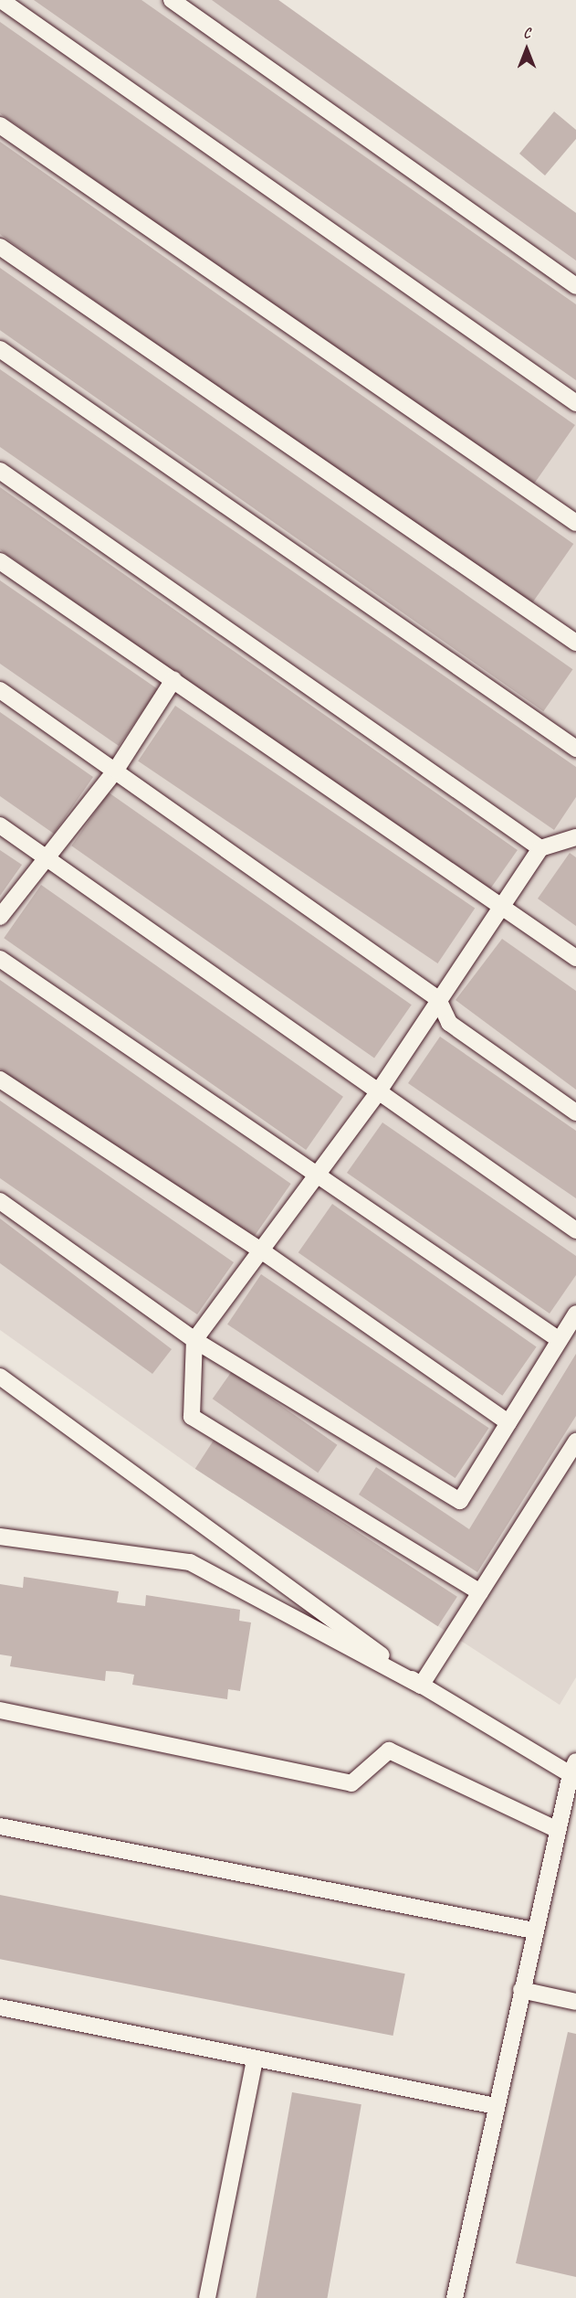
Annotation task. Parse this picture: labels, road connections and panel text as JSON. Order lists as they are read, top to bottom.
{
  "north": "top"
}
